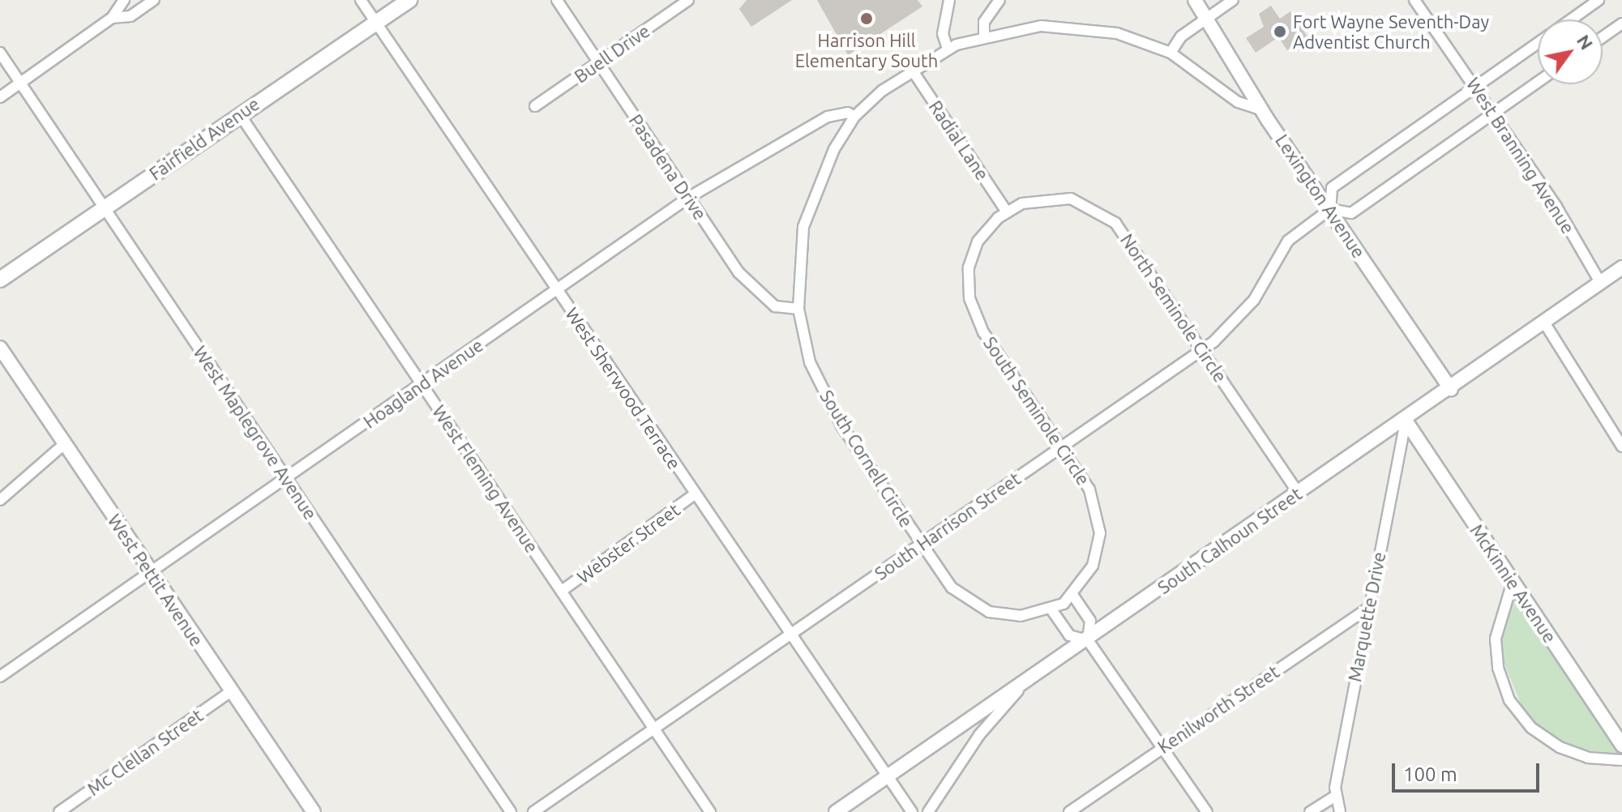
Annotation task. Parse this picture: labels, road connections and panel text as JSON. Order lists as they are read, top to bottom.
{
  "streets": {
    "main road": ["Fairfield Avenue"],
    "street": [
      "Buell Drive",
      "Radial Lane",
      "West Branning Avenue",
      "Pasadena Drive",
      "Lexington Avenue",
      "North Seminole Circle",
      "Hoagland Avenue",
      "West Sherwood Terrace",
      "South Seminole Circle",
      "West Maplegrove Avenue",
      "South Cornell Circle",
      "West Fleming Avenue",
      "South Harrison Street",
      "South Calhoun Street",
      "Webster Street",
      "West Pettit Avenue",
      "McKinnie Avenue",
      "Marquette Drive",
      "Kenilworth Street",
      "Mc Clellan Street"
    ]
  },
  "crossings": [
    ["Buell Drive", "Pasadena Drive"],
    ["Fairfield Avenue", "West Sherwood Terrace"],
    ["Fairfield Avenue", "West Maplegrove Avenue"],
    ["Fairfield Avenue", "West Fleming Avenue"],
    ["Radial Lane", "North Seminole Circle"],
    ["Radial Lane", "South Seminole Circle"],
    ["Radial Lane", "South Cornell Circle"],
    ["West Branning Avenue", "South Calhoun Street"],
    ["Pasadena Drive", "Hoagland Avenue"],
    ["Pasadena Drive", "South Cornell Circle"],
    ["Lexington Avenue", "South Cornell Circle"],
    ["Lexington Avenue", "South Harrison Street"],
    ["Lexington Avenue", "South Calhoun Street"],
    ["North Seminole Circle", "South Seminole Circle"],
    ["North Seminole Circle", "South Harrison Street"],
    ["North Seminole Circle", "South Calhoun Street"],
    ["Hoagland Avenue", "West Sherwood Terrace"],
    ["Hoagland Avenue", "West Maplegrove Avenue"],
    ["Hoagland Avenue", "South Cornell Circle"],
    ["Hoagland Avenue", "West Fleming Avenue"],
    ["Hoagland Avenue", "West Pettit Avenue"],
    ["West Sherwood Terrace", "South Harrison Street"],
    ["West Sherwood Terrace", "South Calhoun Street"],
    ["West Sherwood Terrace", "Webster Street"],
    ["South Seminole Circle", "South Cornell Circle"],
    ["South Seminole Circle", "South Harrison Street"],
    ["South Cornell Circle", "South Harrison Street"],
    ["West Fleming Avenue", "South Harrison Street"],
    ["West Fleming Avenue", "Webster Street"],
    ["South Calhoun Street", "McKinnie Avenue"],
    ["South Calhoun Street", "Marquette Drive"],
    ["West Pettit Avenue", "Mc Clellan Street"],
    ["McKinnie Avenue", "Marquette Drive"],
    ["Marquette Drive", "Kenilworth Street"]
  ],
  "places": ["Harrison Hill Elementary South", "Fort Wayne Seventh-Day Adventist Church"],
  "scale_bar": "100 m",
  "north": "top right"
}
